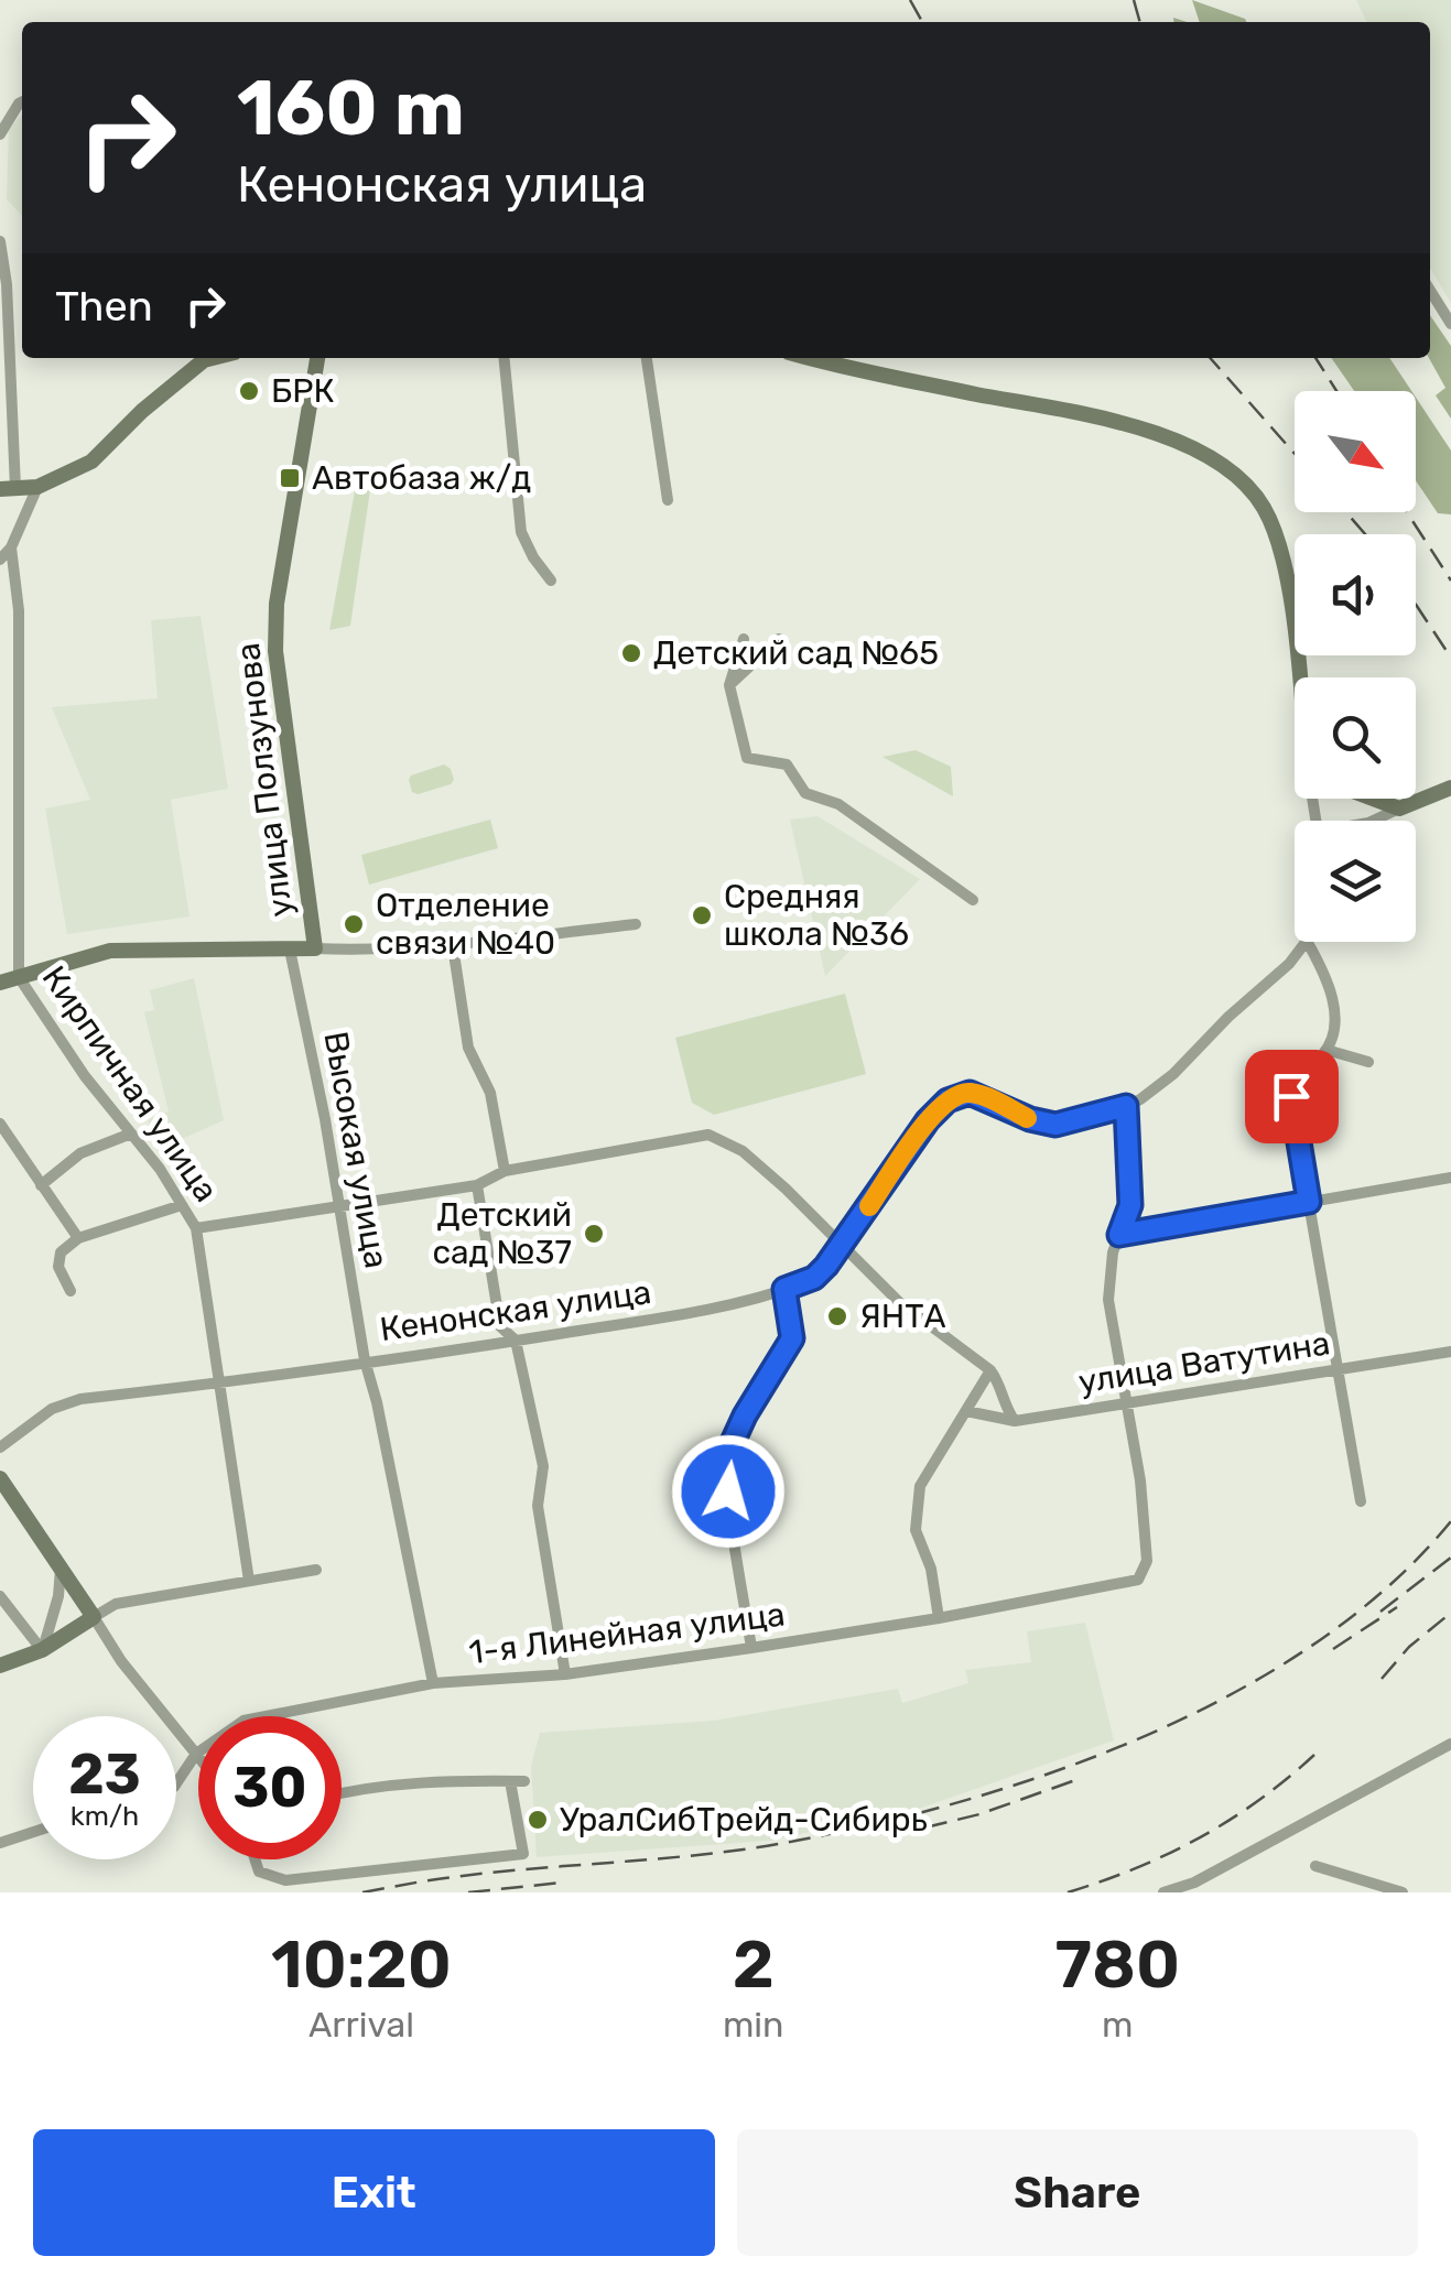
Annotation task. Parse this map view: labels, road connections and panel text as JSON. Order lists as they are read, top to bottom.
{
  "streets": {
    "street": [
      "улица Ползунова",
      "Кирпичная улица",
      "Высокая улица",
      "Кенонская улица",
      "улица Ватутина",
      "1-я Линейная улица"
    ]
  },
  "crossings": [
    ["Кирпичная улица", "Кенонская улица"],
    ["Высокая улица", "Кенонская улица"],
    ["Высокая улица", "1-я Линейная улица"],
    ["улица Ватутина", "1-я Линейная улица"]
  ],
  "places": {
    "other": [
      "БРК",
      "Детский сад №65",
      "Средняя школа №36",
      "Отделение связи №40",
      "Детский сад №37",
      "ЯНТА",
      "УралСибТрейд-Сибирь"
    ],
    "transit": ["Автобаза ж/д"]
  },
  "north": "bottom right",
  "page": {
    "turn": ["160 m", "Кенонская улица"],
    "then": "Then",
    "speed": "23 km/h",
    "limit": "30",
    "eta": [
      "10:20",
      "Arrival",
      "2",
      "min",
      "780",
      "m"
    ],
    "buttons": ["Exit", "Share"]
  }
}
